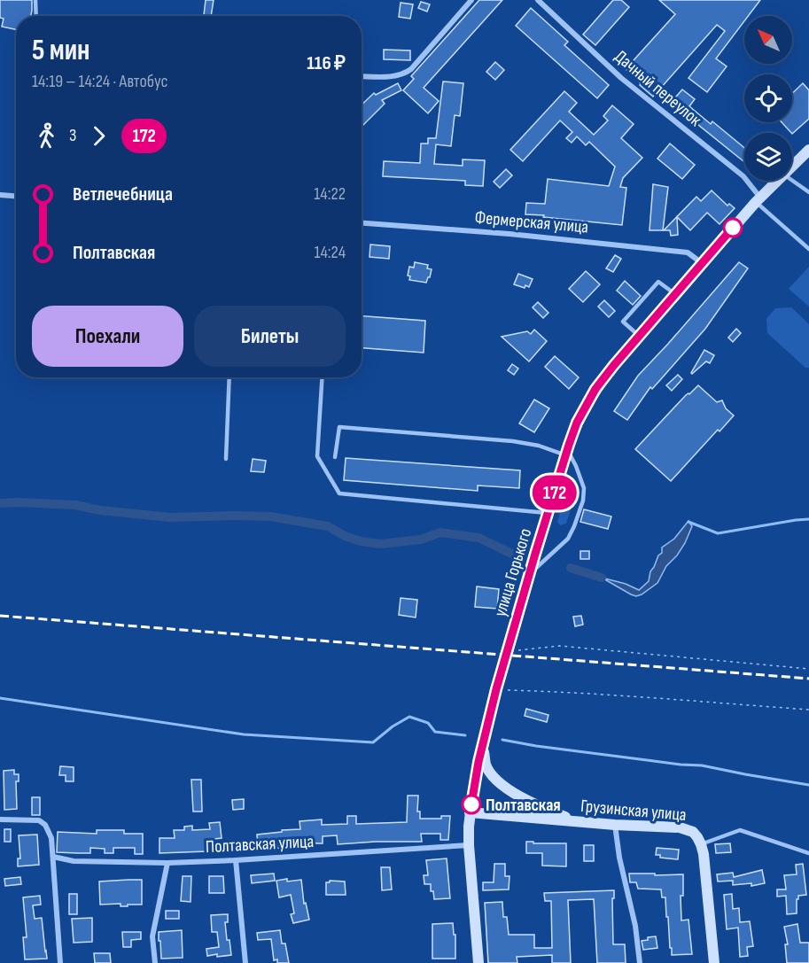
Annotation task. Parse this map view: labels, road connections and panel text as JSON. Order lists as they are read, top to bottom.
{
  "streets": {
    "main road": ["улица Горького", "Грузинская улица"],
    "street": ["Дачный переулок", "Фермерская улица", "Полтавская улица"]
  },
  "crossings": [
    ["Дачный переулок", "улица Горького"],
    ["Фермерская улица", "улица Горького"],
    ["улица Горького", "Грузинская улица"],
    ["улица Горького", "Полтавская улица"]
  ],
  "places": ["Полтавская"],
  "lines": ["bus line 172"],
  "north": "top left",
  "page": {
    "on_map": "172",
    "heading": ["5 мин", "14:19 – 14:24 · Автобус", "116 ₽"],
    "legs": ["3", "172"],
    "list": [
      {
        "name": "Ветлечебница",
        "value": "14:22"
      },
      {
        "name": "Полтавская",
        "value": "14:24"
      }
    ],
    "buttons": ["Поехали", "Билеты"]
  }
}
